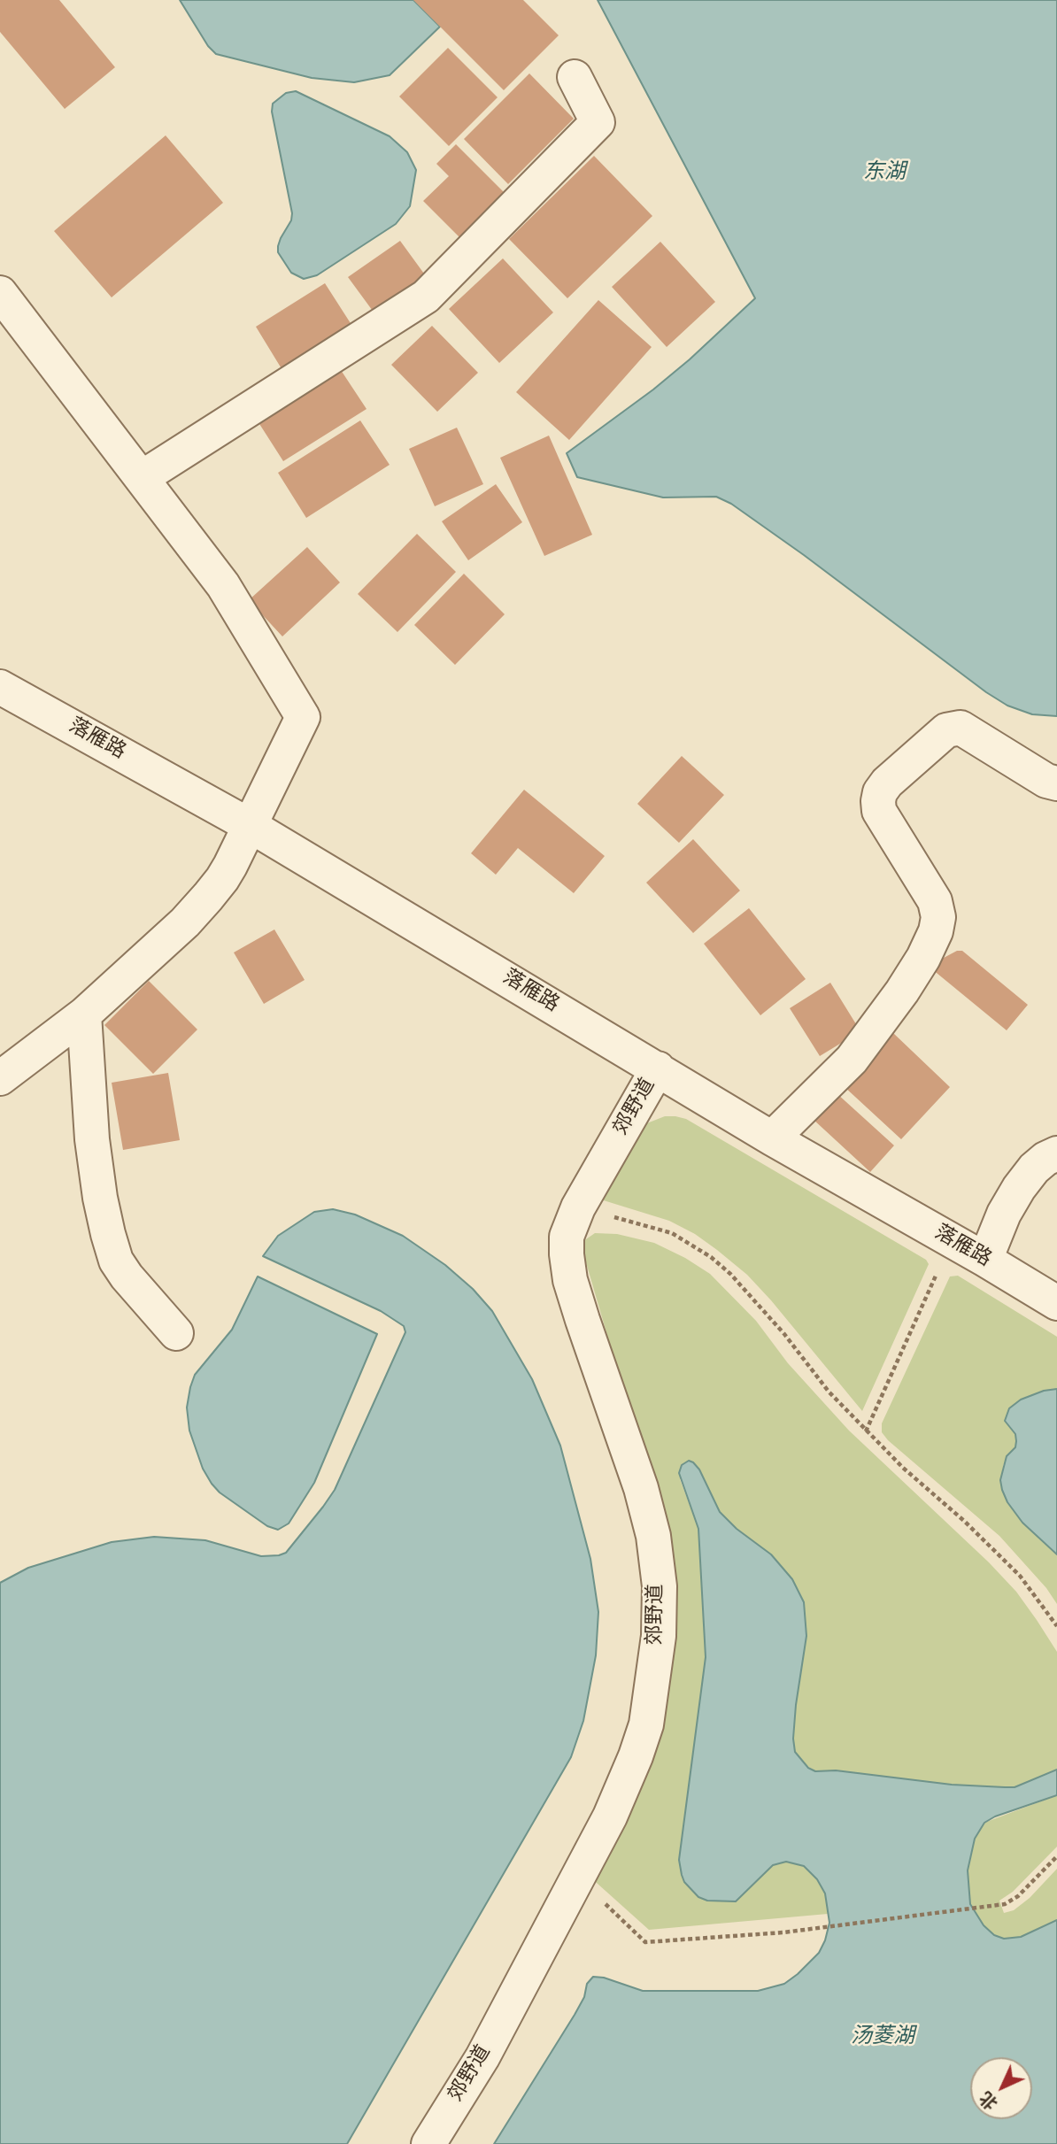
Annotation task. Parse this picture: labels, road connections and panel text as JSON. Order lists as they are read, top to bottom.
{
  "streets": {
    "street": ["落雁路", "郊野道"]
  },
  "crossings": [
    ["落雁路", "郊野道"]
  ],
  "water": ["东湖", "汤菱湖"],
  "north": "bottom left"
}
